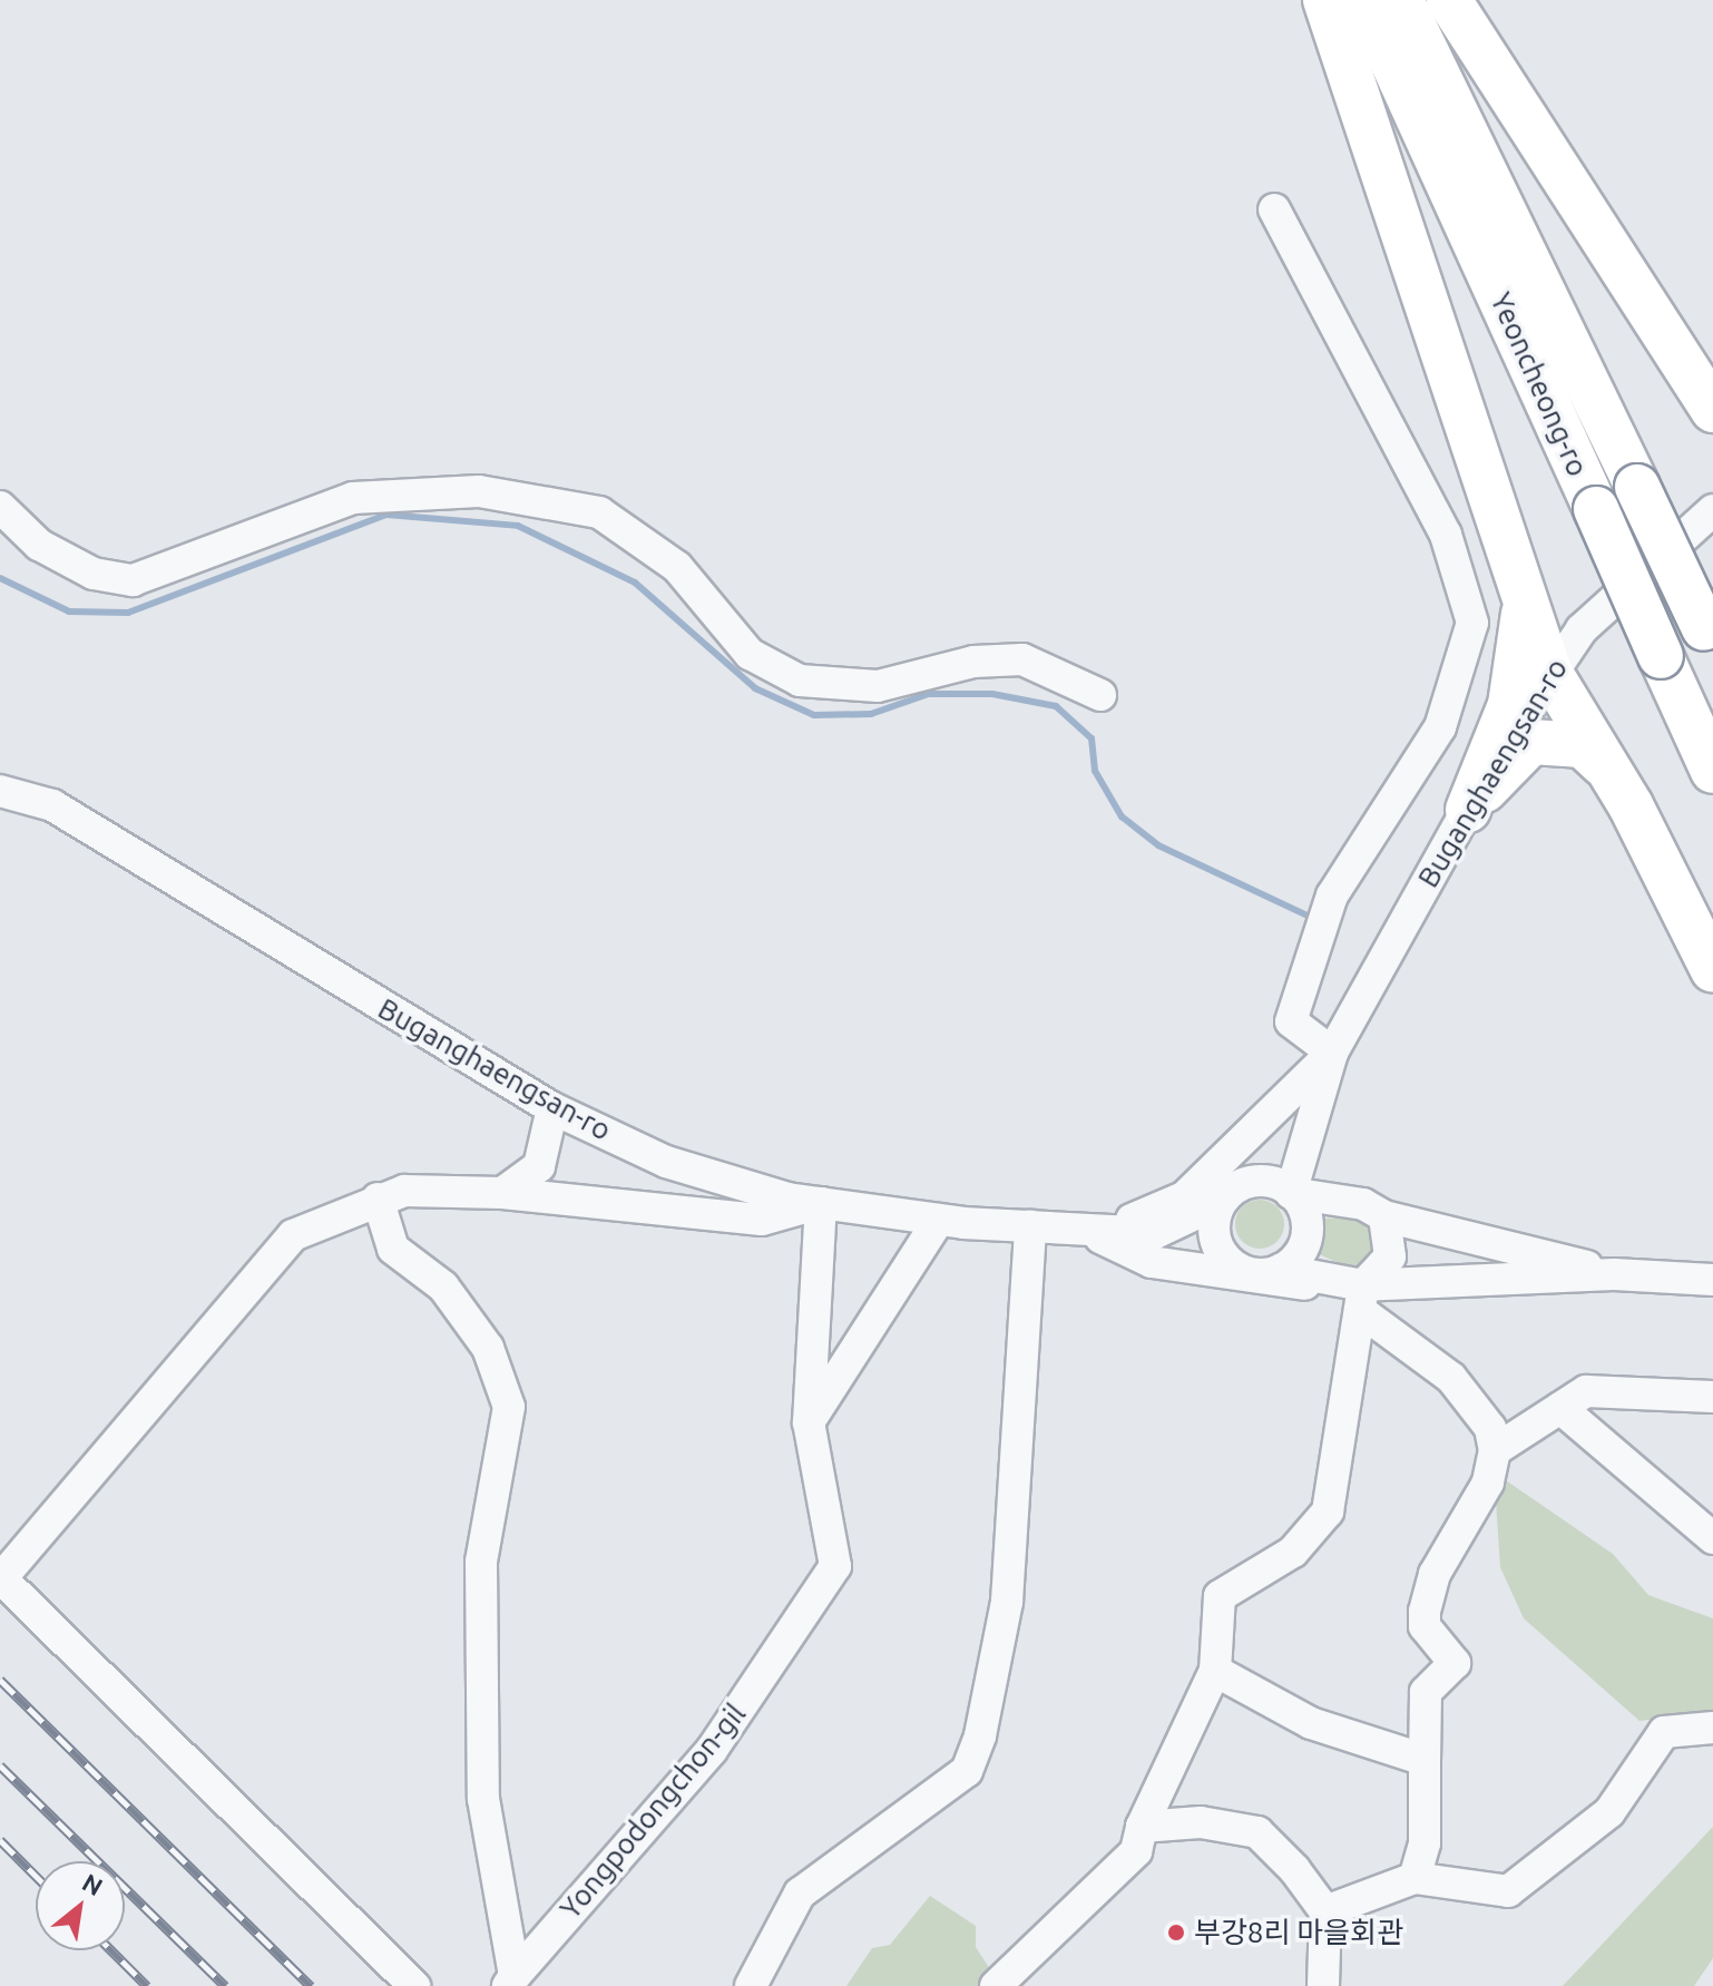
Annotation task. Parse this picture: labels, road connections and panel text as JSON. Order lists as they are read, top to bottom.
{
  "streets": {
    "highway": ["Yeoncheong-ro"],
    "street": ["Buganghaengsan-ro", "Yongpodongchon-gil"]
  },
  "crossings": [
    ["Buganghaengsan-ro", "Yongpodongchon-gil"]
  ],
  "places": ["부강8리 마을회관"],
  "north": "top right"
}
